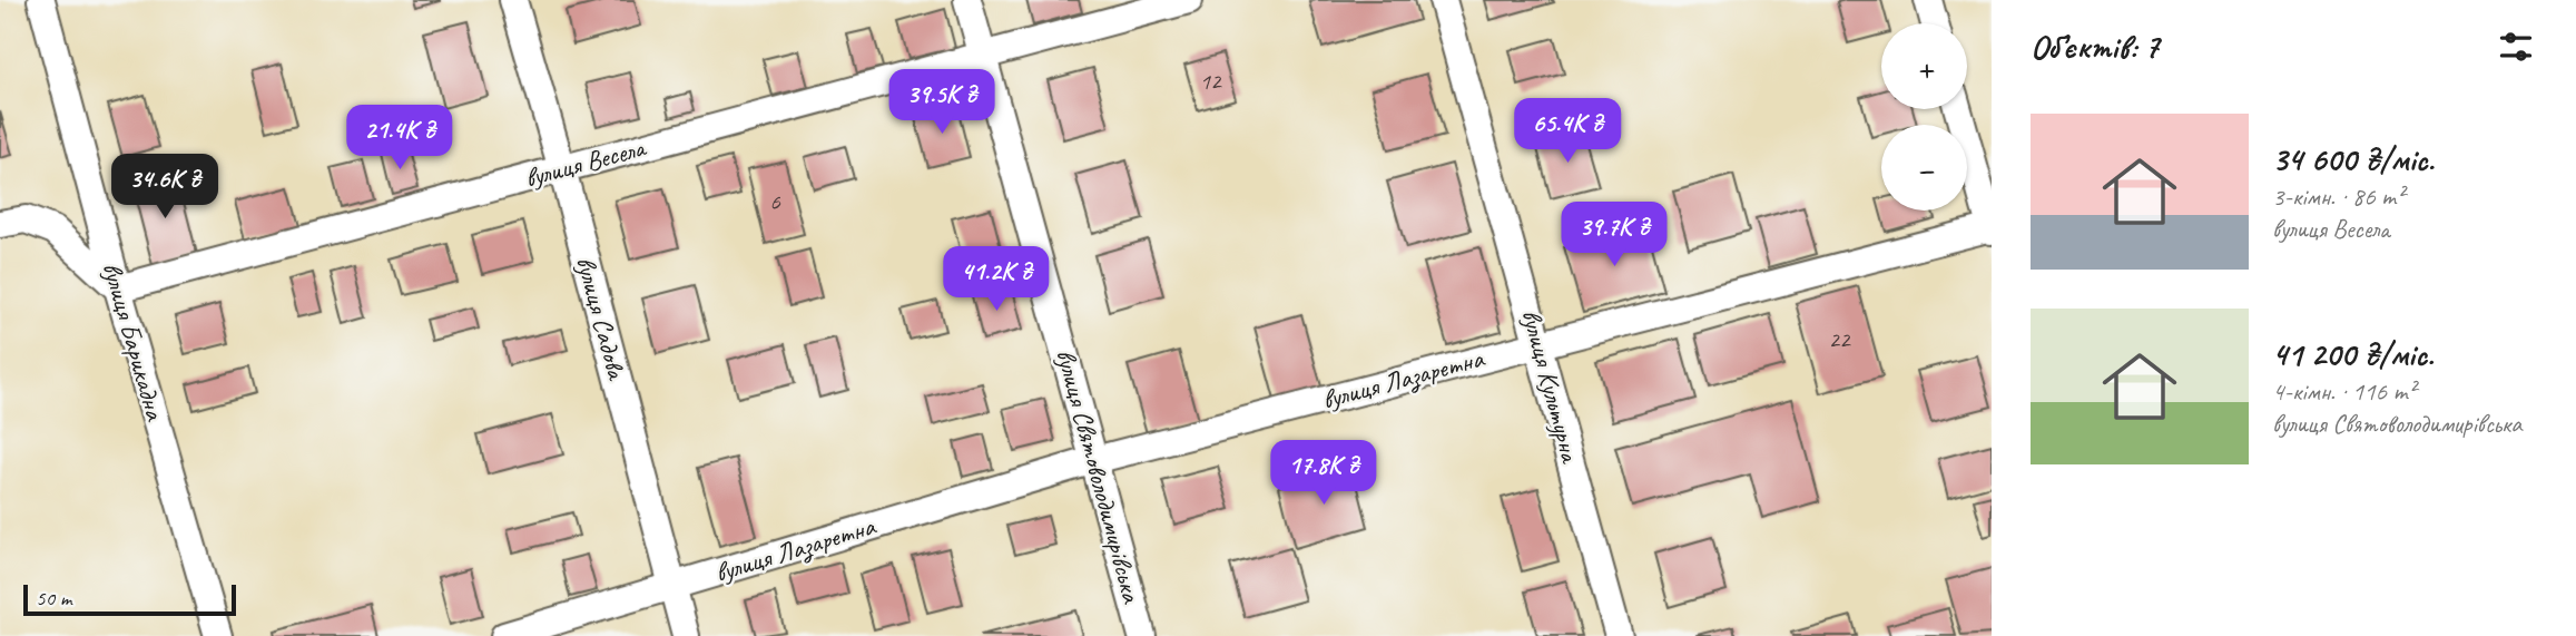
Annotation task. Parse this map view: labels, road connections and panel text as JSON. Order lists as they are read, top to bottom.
{
  "streets": {
    "street": [
      "вулиця Весела",
      "вулиця Садова",
      "вулиця Барикадна",
      "вулиця Лазаретна",
      "вулиця Культурна",
      "вулиця Святоволодимирівська"
    ]
  },
  "crossings": [
    ["вулиця Весела", "вулиця Садова"],
    ["вулиця Весела", "вулиця Барикадна"],
    ["вулиця Весела", "вулиця Святоволодимирівська"],
    ["вулиця Садова", "вулиця Лазаретна"],
    ["вулиця Лазаретна", "вулиця Культурна"],
    ["вулиця Лазаретна", "вулиця Святоволодимирівська"]
  ],
  "house_numbers": ["12", "6", "22"],
  "scale_bar": "50 m",
  "page": {
    "heading": "Об’єктів: 7",
    "map_buttons": ["+", "−"],
    "price": [
      "39.5K ₴",
      "65.4K ₴",
      "21.4K ₴",
      "34.6K ₴",
      "39.7K ₴",
      "41.2K ₴",
      "17.8K ₴"
    ],
    "list": [
      {
        "name": "34 600 ₴/міс.",
        "note": "3-кімн. · 86 m² · вулиця Весела"
      },
      {
        "name": "41 200 ₴/міс.",
        "note": "4-кімн. · 116 m² · вулиця Святоволодимирівська"
      }
    ],
    "scale": "50 m"
  }
}
